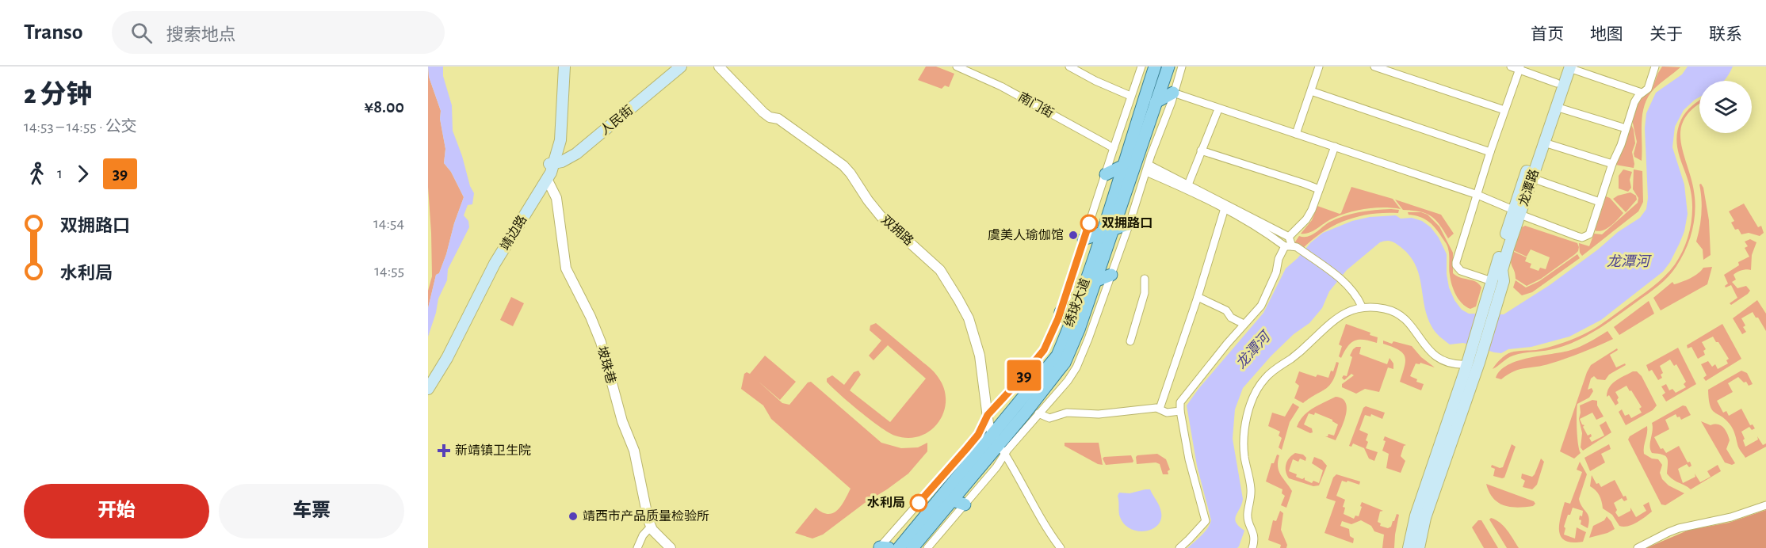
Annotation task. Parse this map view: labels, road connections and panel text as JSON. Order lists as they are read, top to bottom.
{
  "streets": {
    "main road": [
      "人民街",
      "龙潭路",
      "靖边路",
      "绣球大道"
    ],
    "street": ["南门街", "双拥路", "坡珠巷"]
  },
  "crossings": [
    ["人民街", "靖边路"],
    ["双拥路", "绣球大道"],
    ["靖边路", "坡珠巷"]
  ],
  "water": ["龙潭河"],
  "places": {
    "other": [
      "双拥路口",
      "虞美人瑜伽馆",
      "水利局",
      "靖西市产品质量检验所"
    ],
    "health": ["新靖镇卫生院"]
  },
  "lines": ["bus line 39"],
  "page": {
    "header": "Transo",
    "search": "搜索地点",
    "nav": [
      "首页",
      "地图",
      "关于",
      "联系"
    ],
    "heading": ["2 分钟", "14:53 – 14:55 · 公交", "¥8.00"],
    "on_map": "39",
    "legs": ["1", "39"],
    "list": [
      {
        "name": "双拥路口",
        "value": "14:54"
      },
      {
        "name": "水利局",
        "value": "14:55"
      }
    ],
    "buttons": ["开始", "车票"]
  }
}
